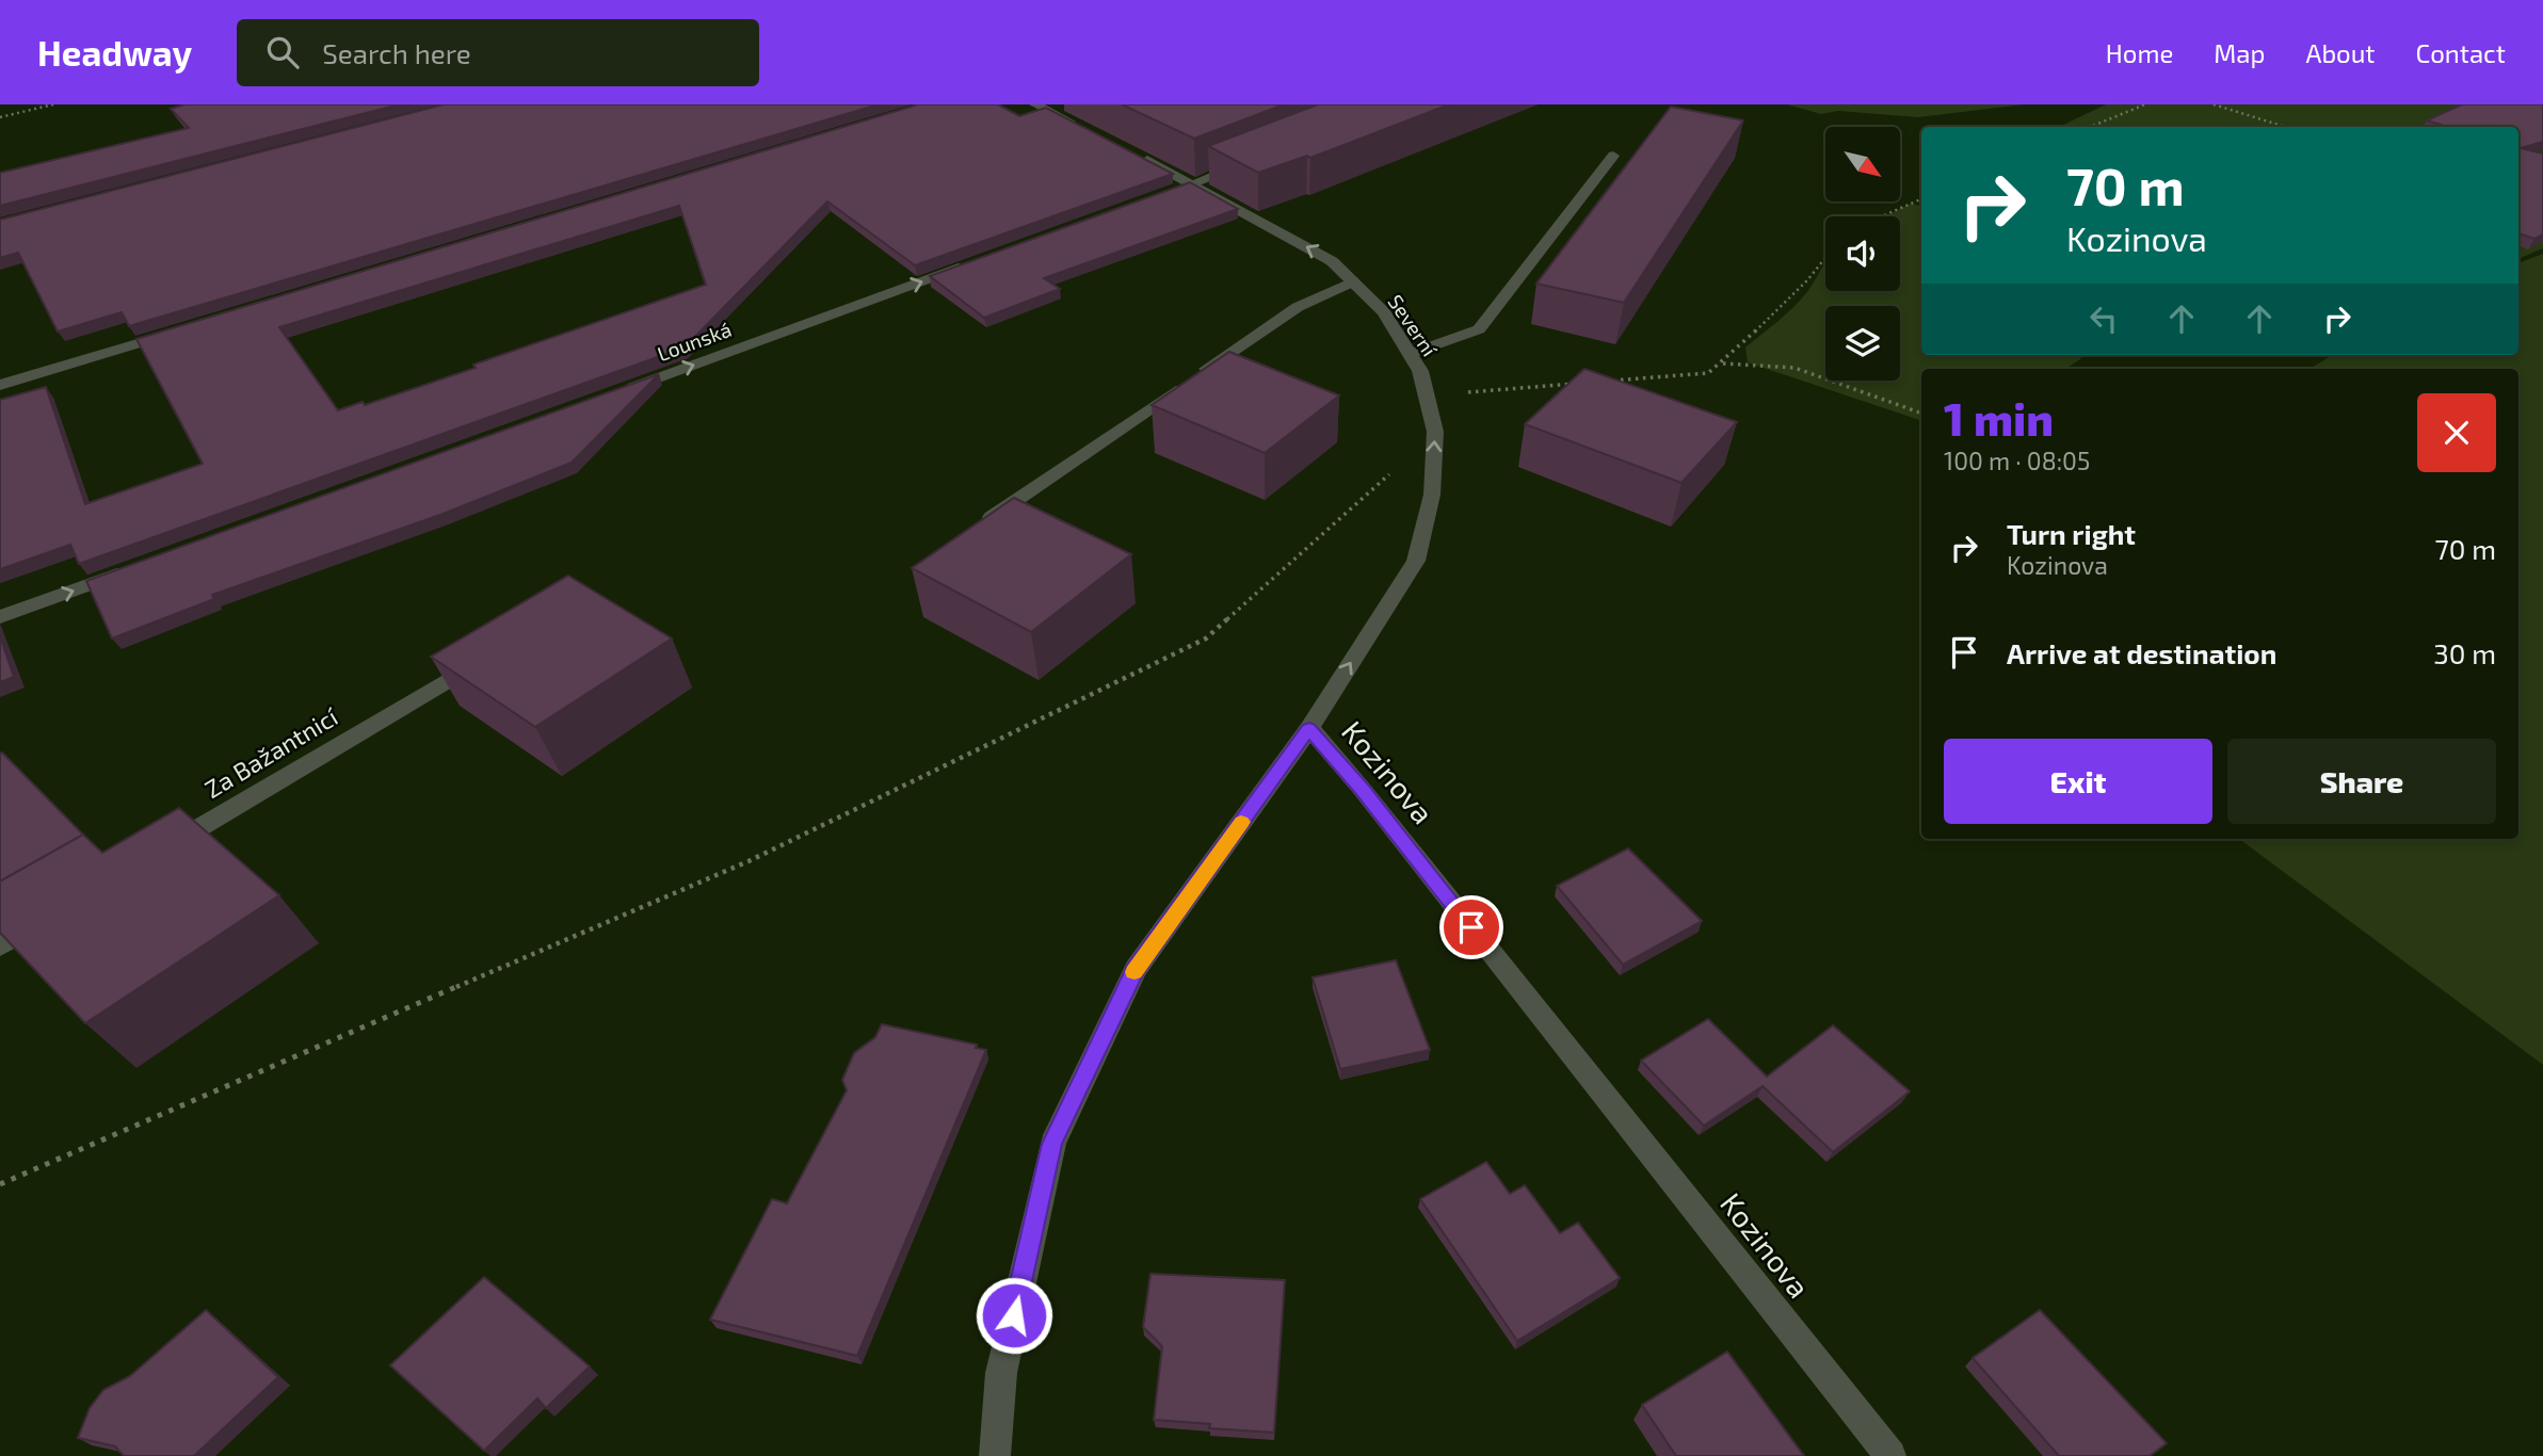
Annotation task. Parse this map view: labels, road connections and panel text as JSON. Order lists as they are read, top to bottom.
{
  "streets": {
    "street": [
      "Severní",
      "Lounská",
      "Za Bažantnicí",
      "Kozinova"
    ]
  },
  "crossings": [
    ["Severní", "Kozinova"]
  ],
  "one_way": ["Lounská"],
  "north": "bottom right",
  "page": {
    "header": "Headway",
    "search": "Search here",
    "nav": [
      "Home",
      "Map",
      "About",
      "Contact"
    ],
    "turn": ["70 m", "Kozinova"],
    "heading": ["1 min", "100 m · 08:05"],
    "list": [
      {
        "name": "Turn right",
        "note": "Kozinova",
        "value": "70 m"
      },
      {
        "name": "Arrive at destination",
        "value": "30 m"
      }
    ],
    "buttons": ["Exit", "Share"]
  }
}
